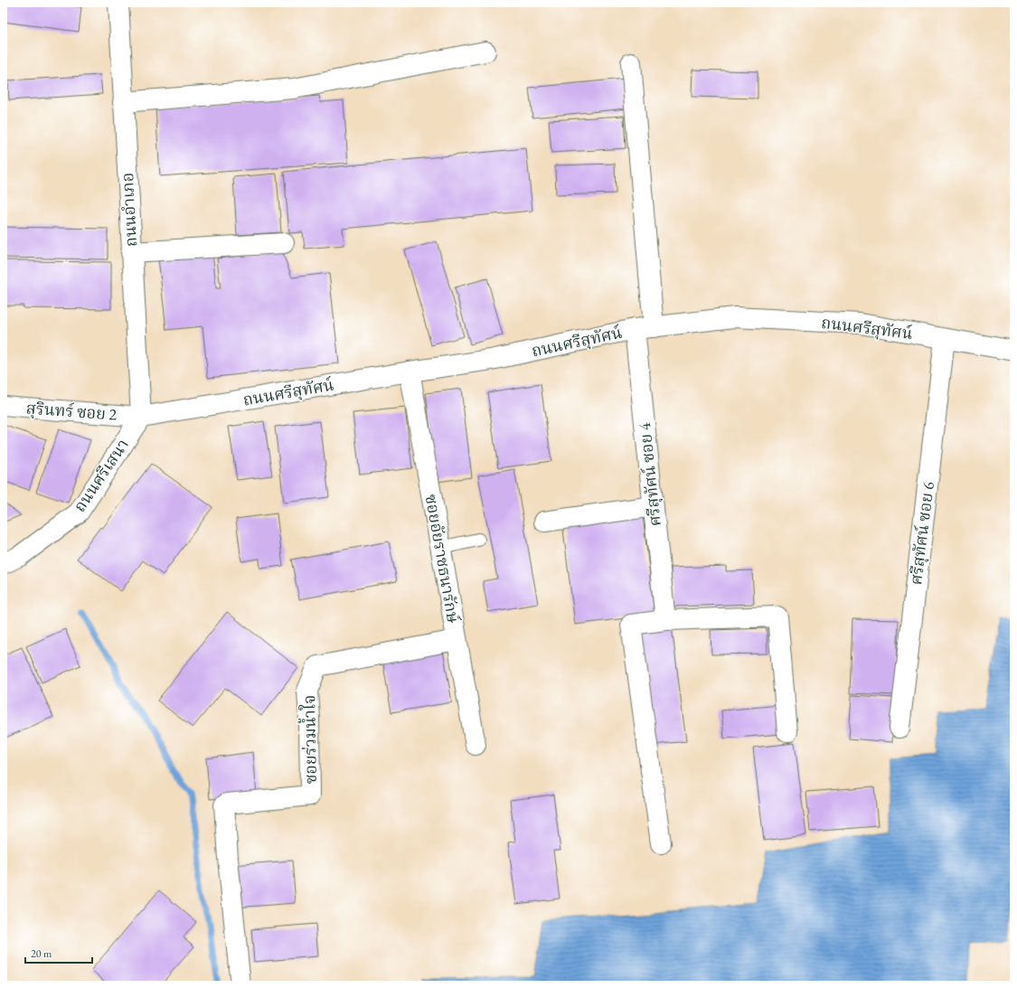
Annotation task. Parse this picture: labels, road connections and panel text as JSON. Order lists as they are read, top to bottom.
{
  "streets": {
    "street": [
      "ถนนอำเภอ",
      "ถนนศรีสุทัศน์",
      "สุรินทร์ ซอย 2",
      "ศรีสุทัศน์ ซอย 4",
      "ถนนศรีเสนา",
      "ศรีสุทัศน์ ซอย 6",
      "ซอยอัยราชธนารักษ์",
      "ซอยร่วมน้ำใจ"
    ]
  },
  "crossings": [
    ["ถนนอำเภอ", "ถนนศรีสุทัศน์"],
    ["ถนนอำเภอ", "สุรินทร์ ซอย 2"],
    ["ถนนอำเภอ", "ถนนศรีเสนา"],
    ["ถนนศรีสุทัศน์", "สุรินทร์ ซอย 2"],
    ["ถนนศรีสุทัศน์", "ศรีสุทัศน์ ซอย 4"],
    ["ถนนศรีสุทัศน์", "ถนนศรีเสนา"],
    ["ถนนศรีสุทัศน์", "ศรีสุทัศน์ ซอย 6"],
    ["ถนนศรีสุทัศน์", "ซอยอัยราชธนารักษ์"],
    ["สุรินทร์ ซอย 2", "ถนนศรีเสนา"],
    ["ซอยอัยราชธนารักษ์", "ซอยร่วมน้ำใจ"]
  ],
  "scale_bar": "20 m"
}
